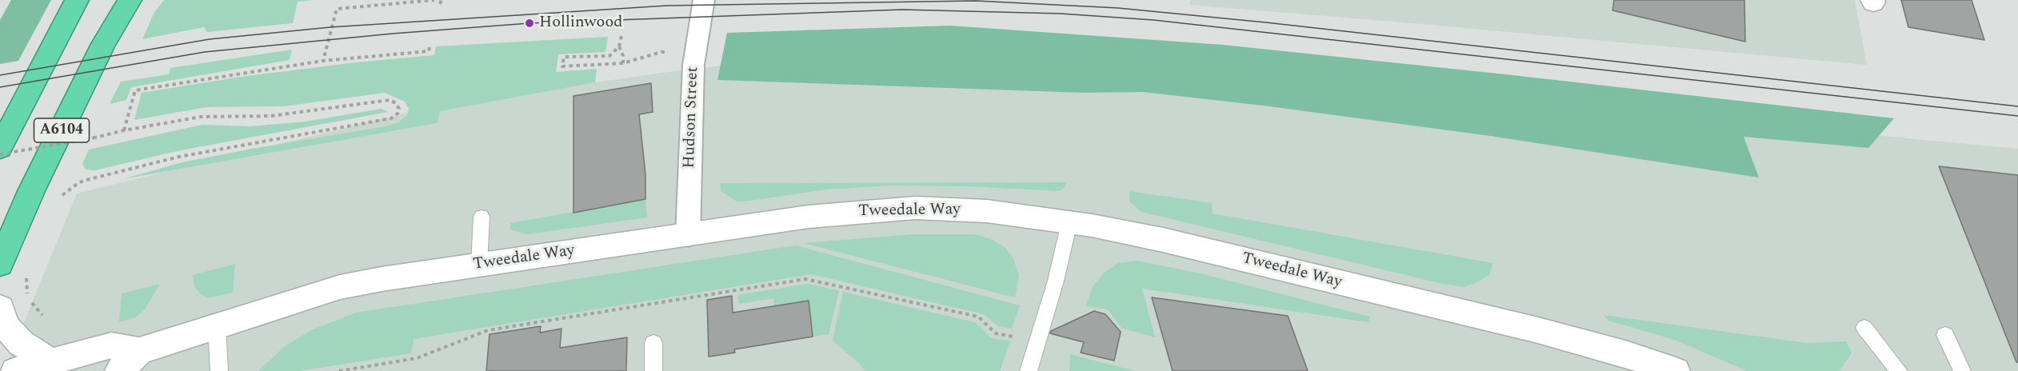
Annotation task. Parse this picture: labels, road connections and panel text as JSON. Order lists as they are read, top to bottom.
{
  "streets": {
    "highway": ["A6104"],
    "street": ["Hudson Street", "Tweedale Way"]
  },
  "crossings": [
    ["Hudson Street", "Tweedale Way"]
  ],
  "places": ["Hollinwood"]
}
